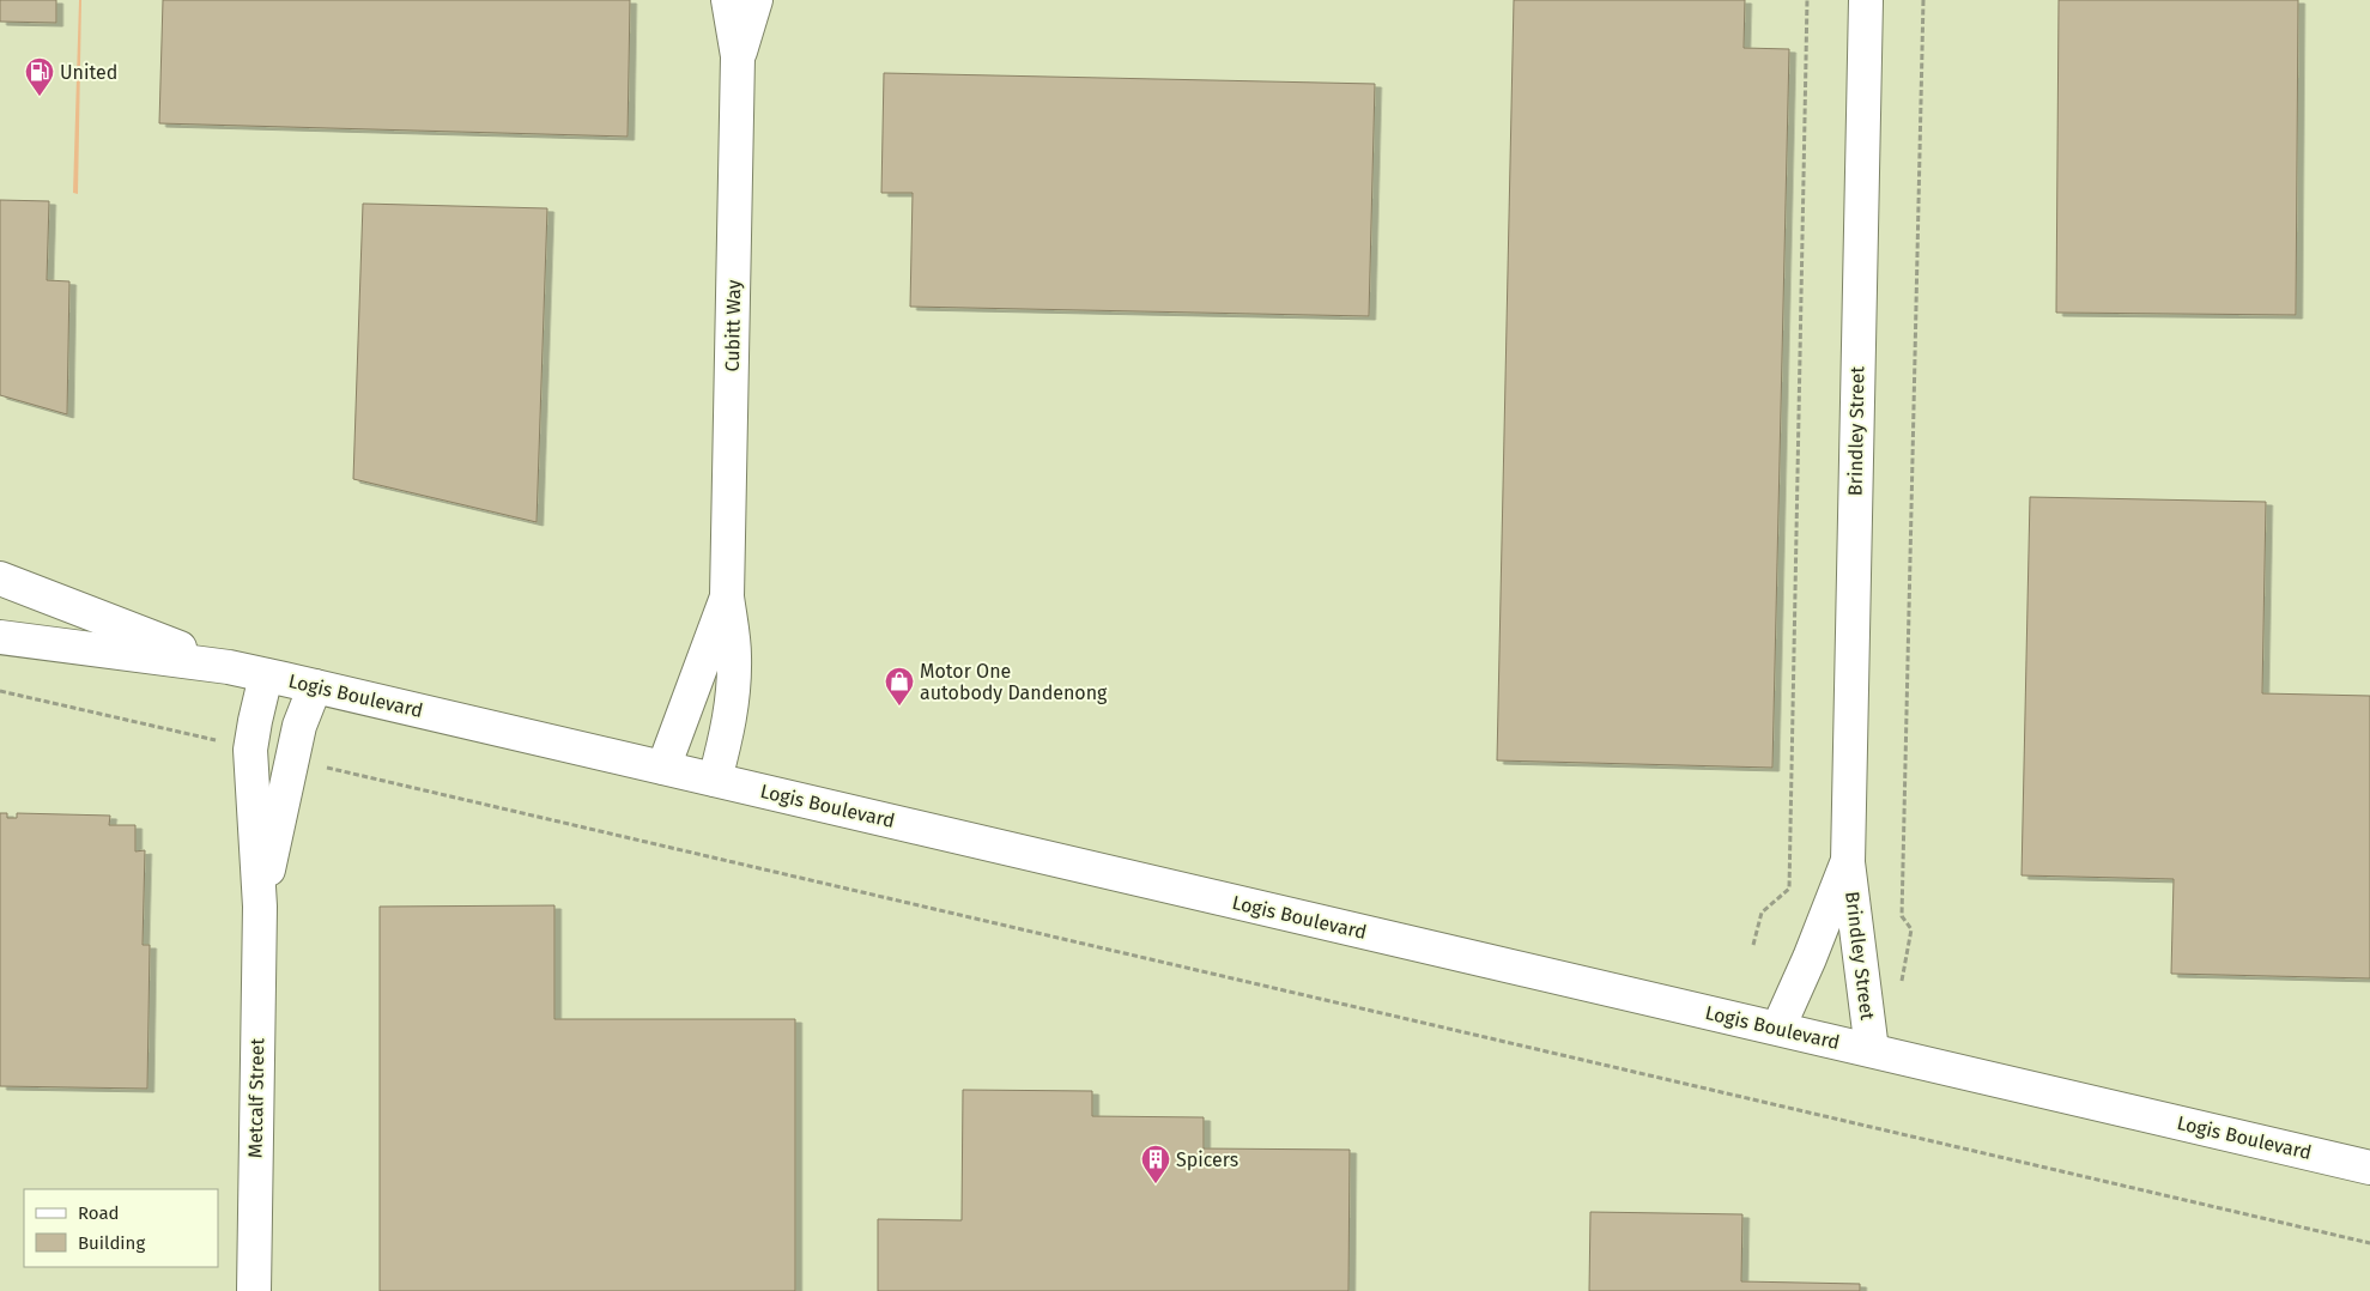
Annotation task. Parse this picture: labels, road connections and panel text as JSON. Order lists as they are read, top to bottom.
{
  "streets": {
    "street": [
      "Cubitt Way",
      "Brindley Street",
      "Logis Boulevard",
      "Metcalf Street"
    ]
  },
  "crossings": [
    ["Cubitt Way", "Logis Boulevard"],
    ["Brindley Street", "Logis Boulevard"],
    ["Logis Boulevard", "Metcalf Street"]
  ],
  "places": {
    "fuel station": ["United"],
    "shop": ["Motor One autobody Dandenong"],
    "building": ["Spicers"]
  },
  "legend": ["Road", "Building"]
}
